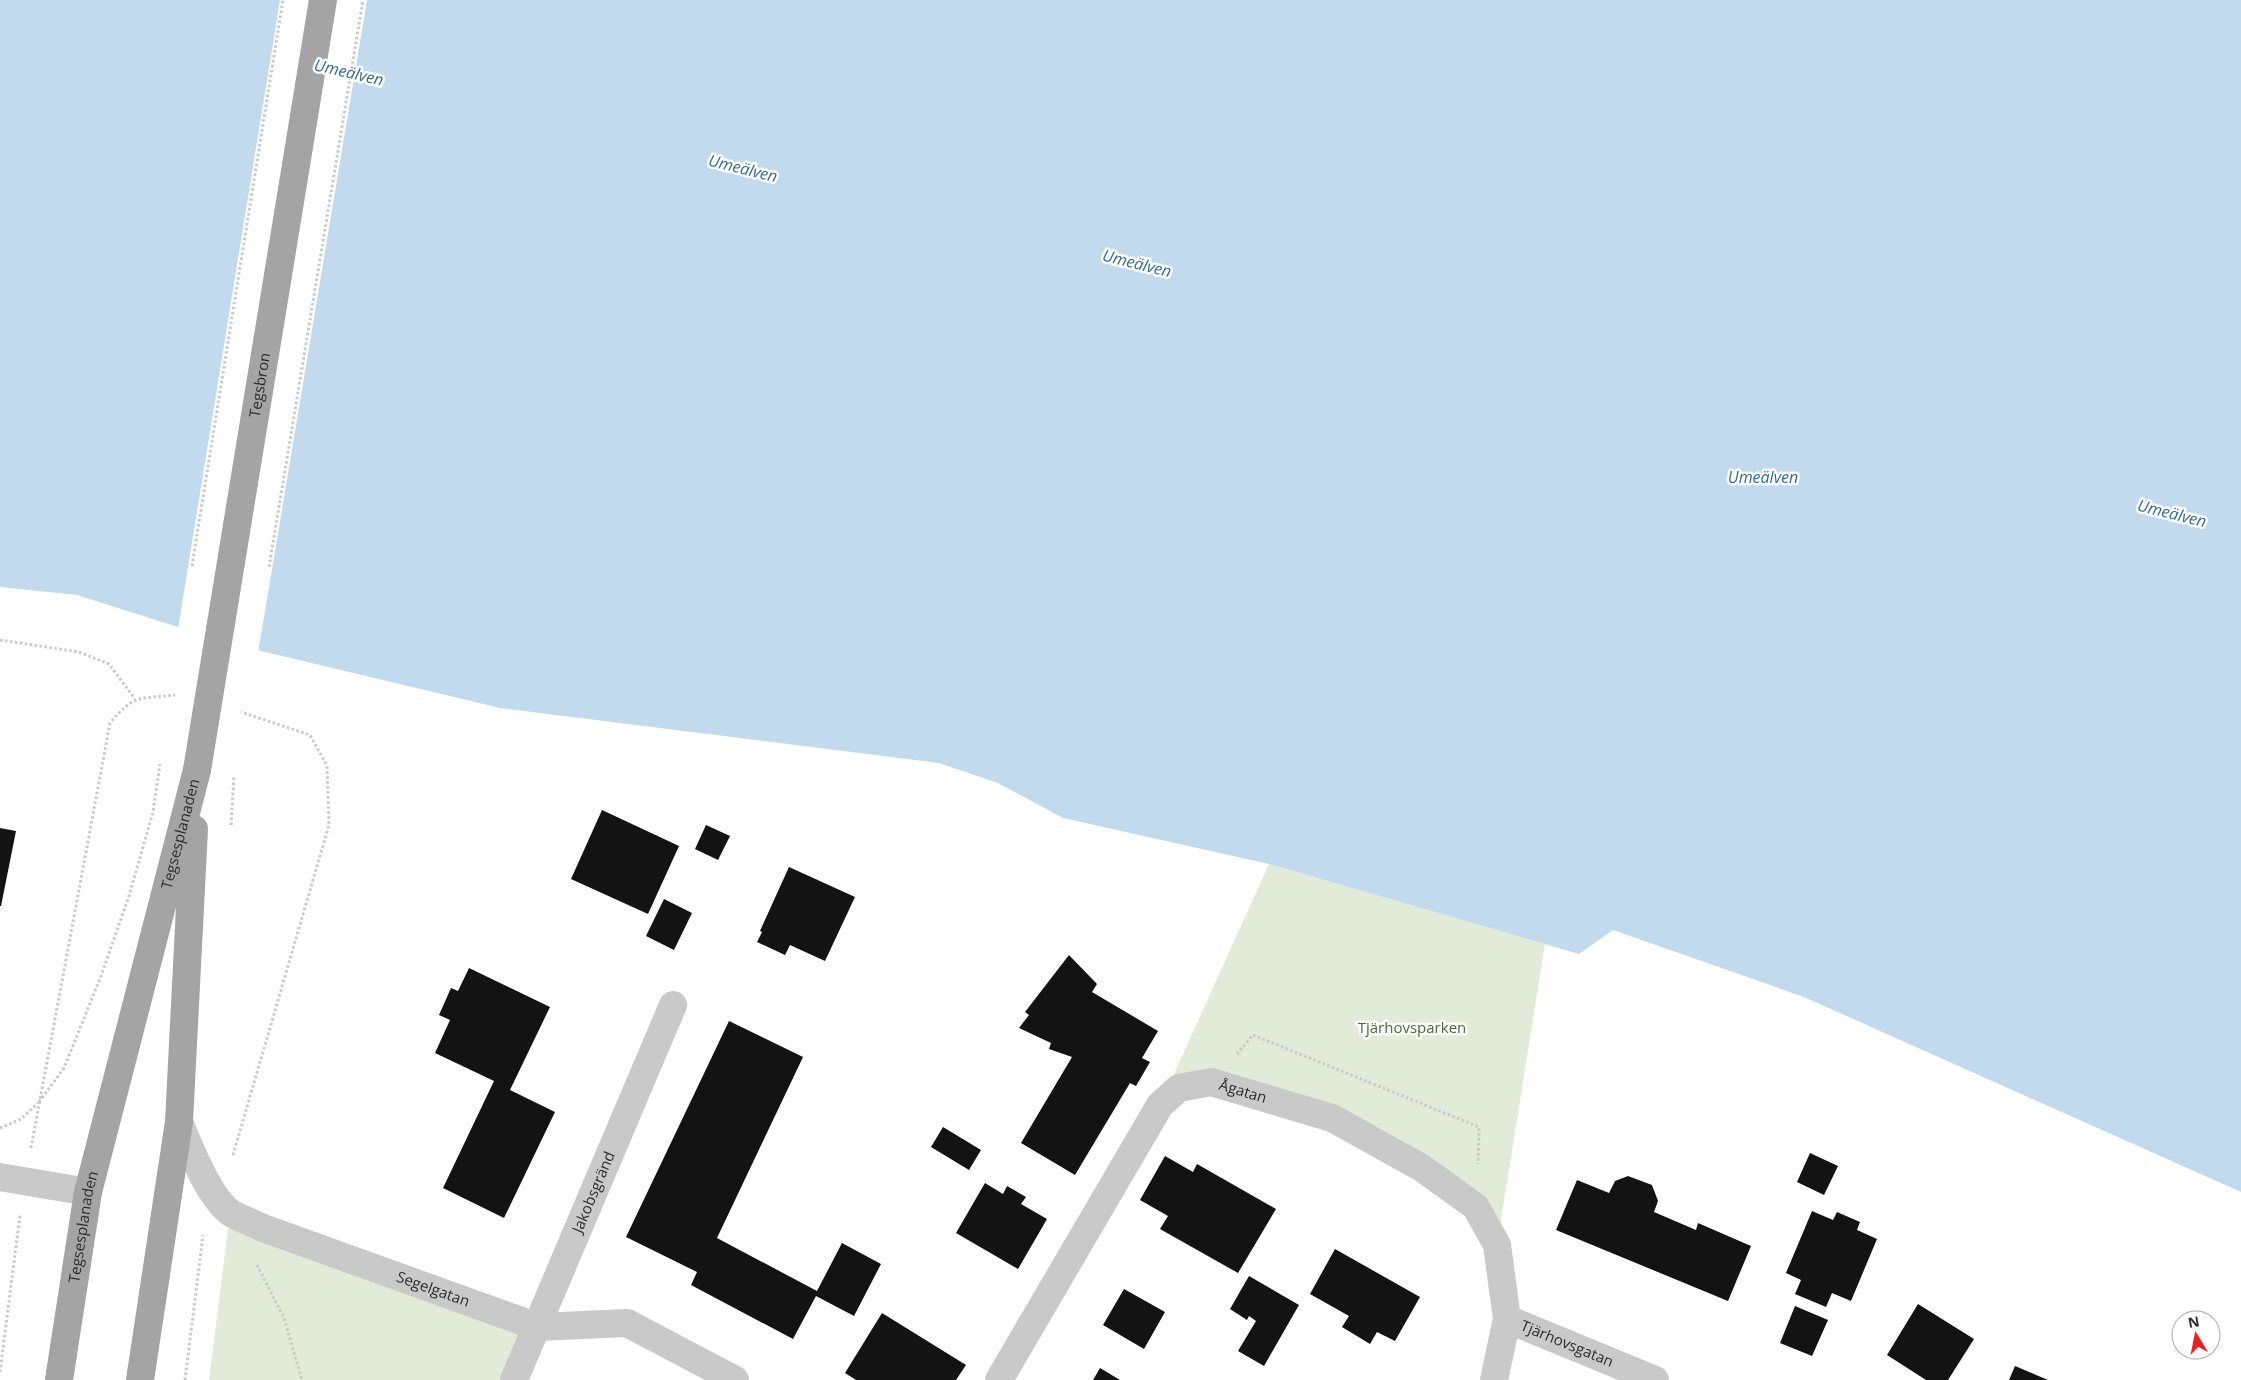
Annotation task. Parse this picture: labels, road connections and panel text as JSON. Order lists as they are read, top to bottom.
{
  "streets": {
    "main road": ["Tegsbron", "Tegsesplanaden"],
    "street": [
      "Ågatan",
      "Jakobsgränd",
      "Segelgatan",
      "Tjärhovsgatan"
    ]
  },
  "crossings": [
    ["Tegsbron", "Tegsesplanaden"],
    ["Ågatan", "Tjärhovsgatan"],
    ["Jakobsgränd", "Segelgatan"]
  ],
  "water": ["Umeälven"],
  "parks": ["Tjärhovsparken"],
  "north": "top"
}
